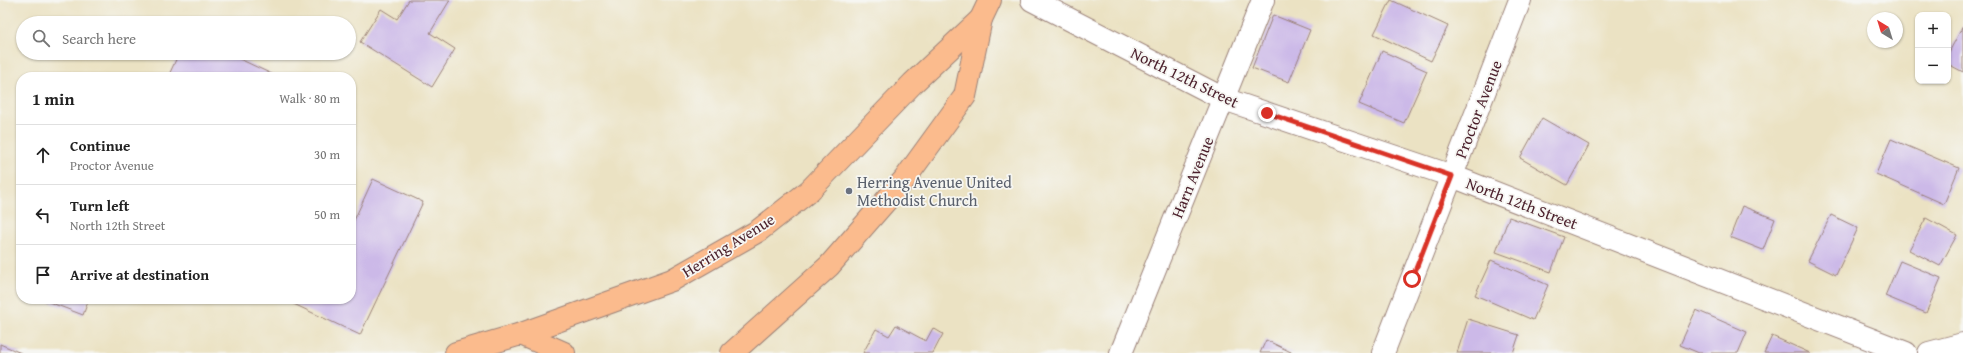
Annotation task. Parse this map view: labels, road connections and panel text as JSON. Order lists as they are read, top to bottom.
{
  "streets": {
    "main road": ["Herring Avenue"],
    "street": ["North 12th Street", "Proctor Avenue", "Harn Avenue"]
  },
  "crossings": [
    ["North 12th Street", "Proctor Avenue"],
    ["North 12th Street", "Harn Avenue"]
  ],
  "places": ["Herring Avenue United Methodist Church"],
  "north": "top left",
  "page": {
    "map_buttons": ["+", "−"],
    "search": "Search here",
    "heading": ["1 min", "Walk · 80 m"],
    "list": [
      ["Continue", "Proctor Avenue", "30 m"],
      ["Turn left", "North 12th Street", "50 m"],
      "Arrive at destination"
    ]
  }
}
